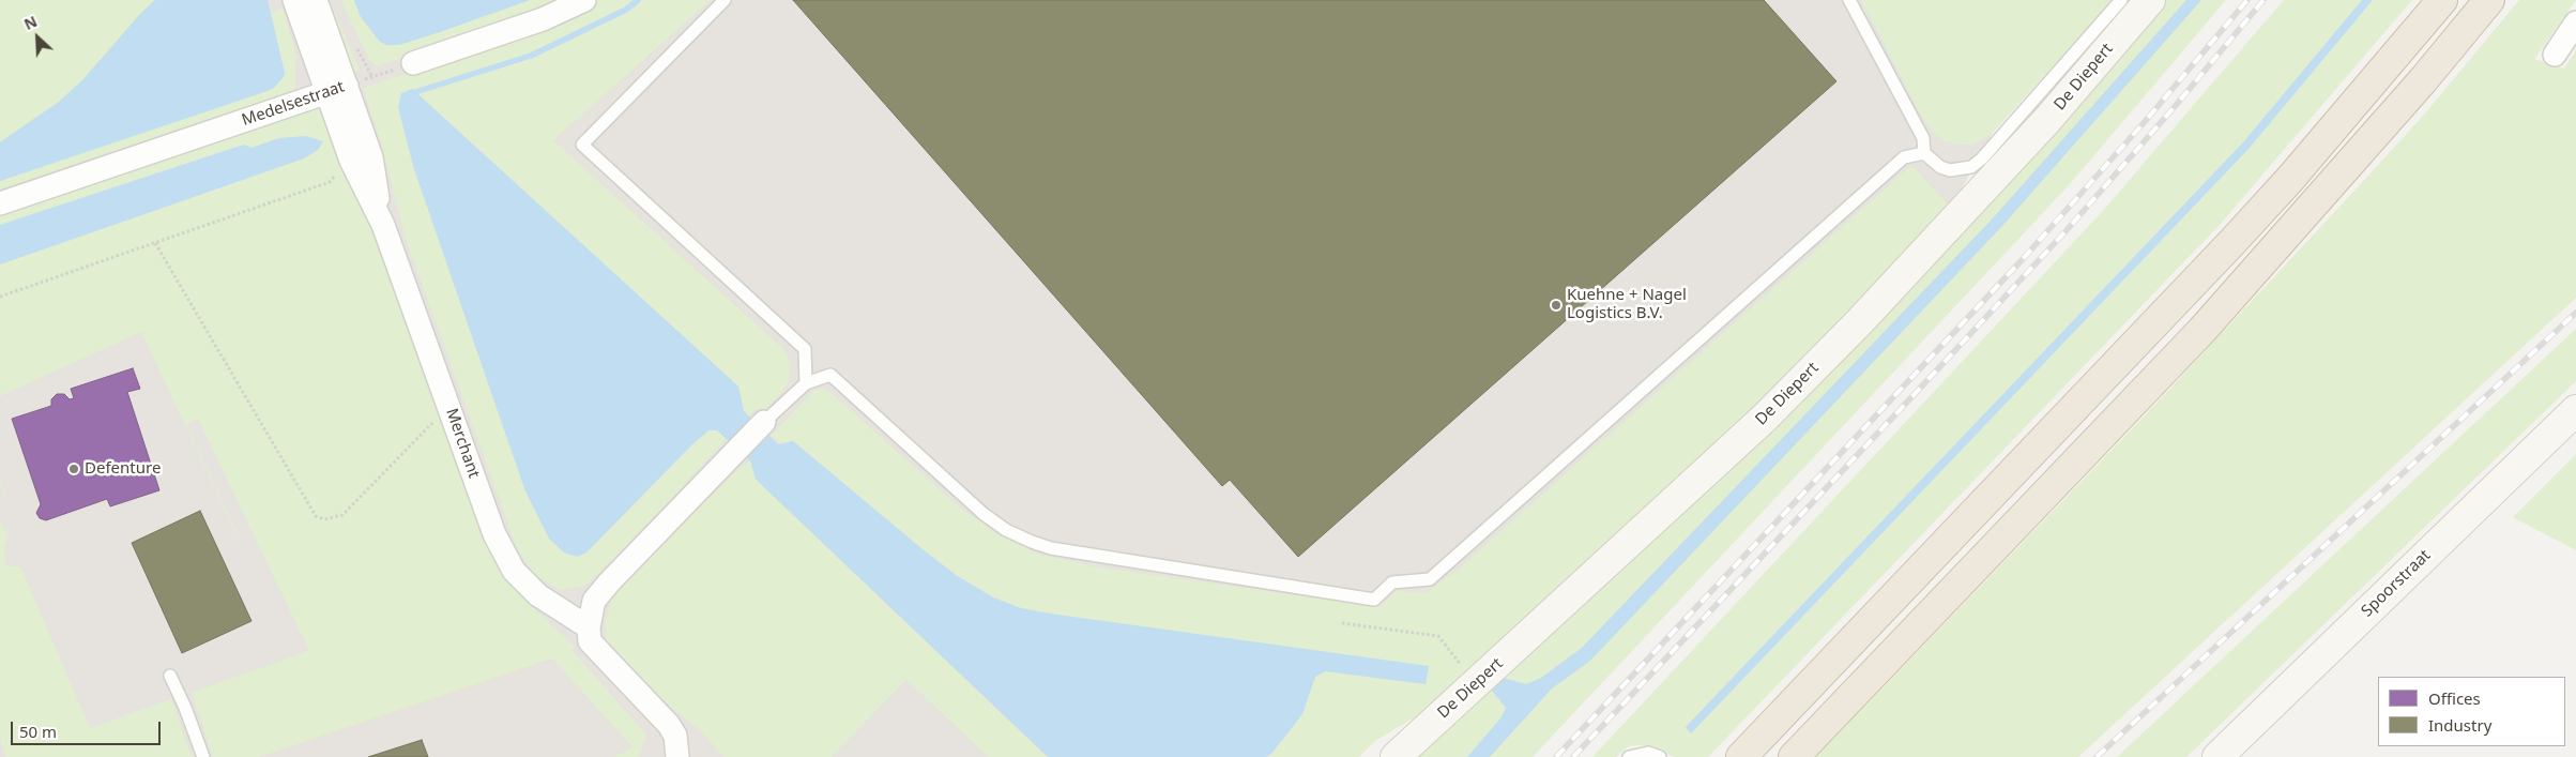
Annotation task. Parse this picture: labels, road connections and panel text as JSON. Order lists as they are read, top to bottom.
{
  "streets": {
    "main road": ["De Diepert", "Spoorstraat"],
    "street": ["Medelsestraat", "Merchant"]
  },
  "places": ["Kuehne + Nagel Logistics B.V.", "Defenture"],
  "legend": ["Offices", "Industry"],
  "scale_bar": "50 m",
  "north": "top left"
}
